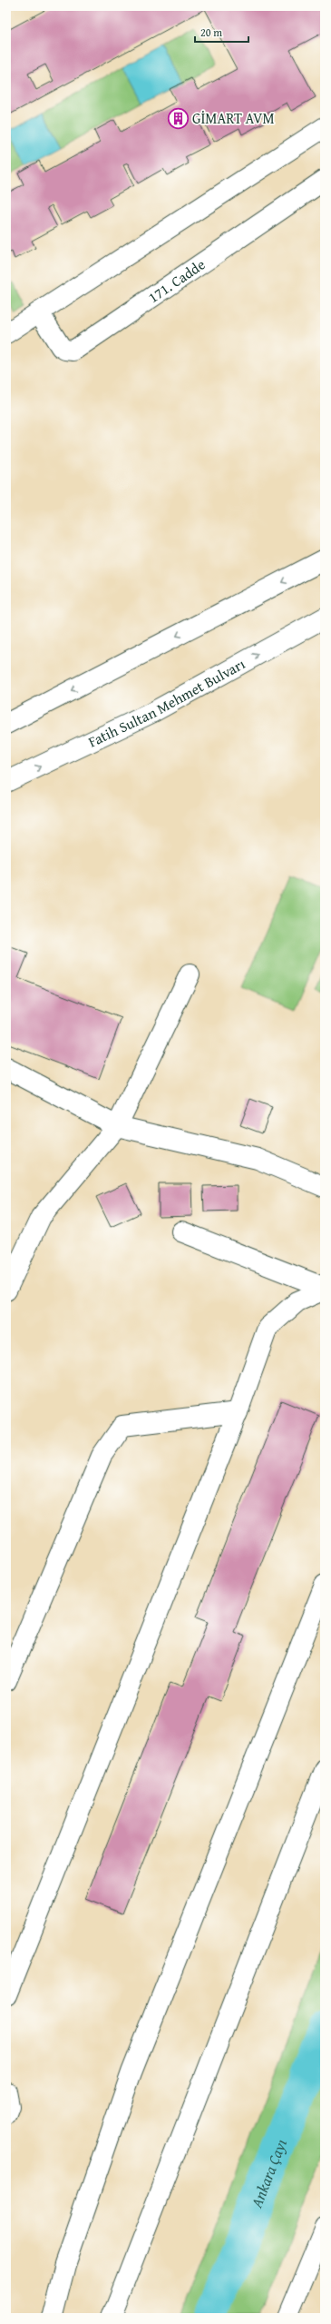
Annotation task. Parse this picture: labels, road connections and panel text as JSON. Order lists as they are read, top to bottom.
{
  "streets": {
    "main road": ["171. Cadde", "Fatih Sultan Mehmet Bulvarı"]
  },
  "water": ["Ankara Çayı"],
  "places": {
    "building": ["GİMART AVM"]
  },
  "scale_bar": "20 m"
}
